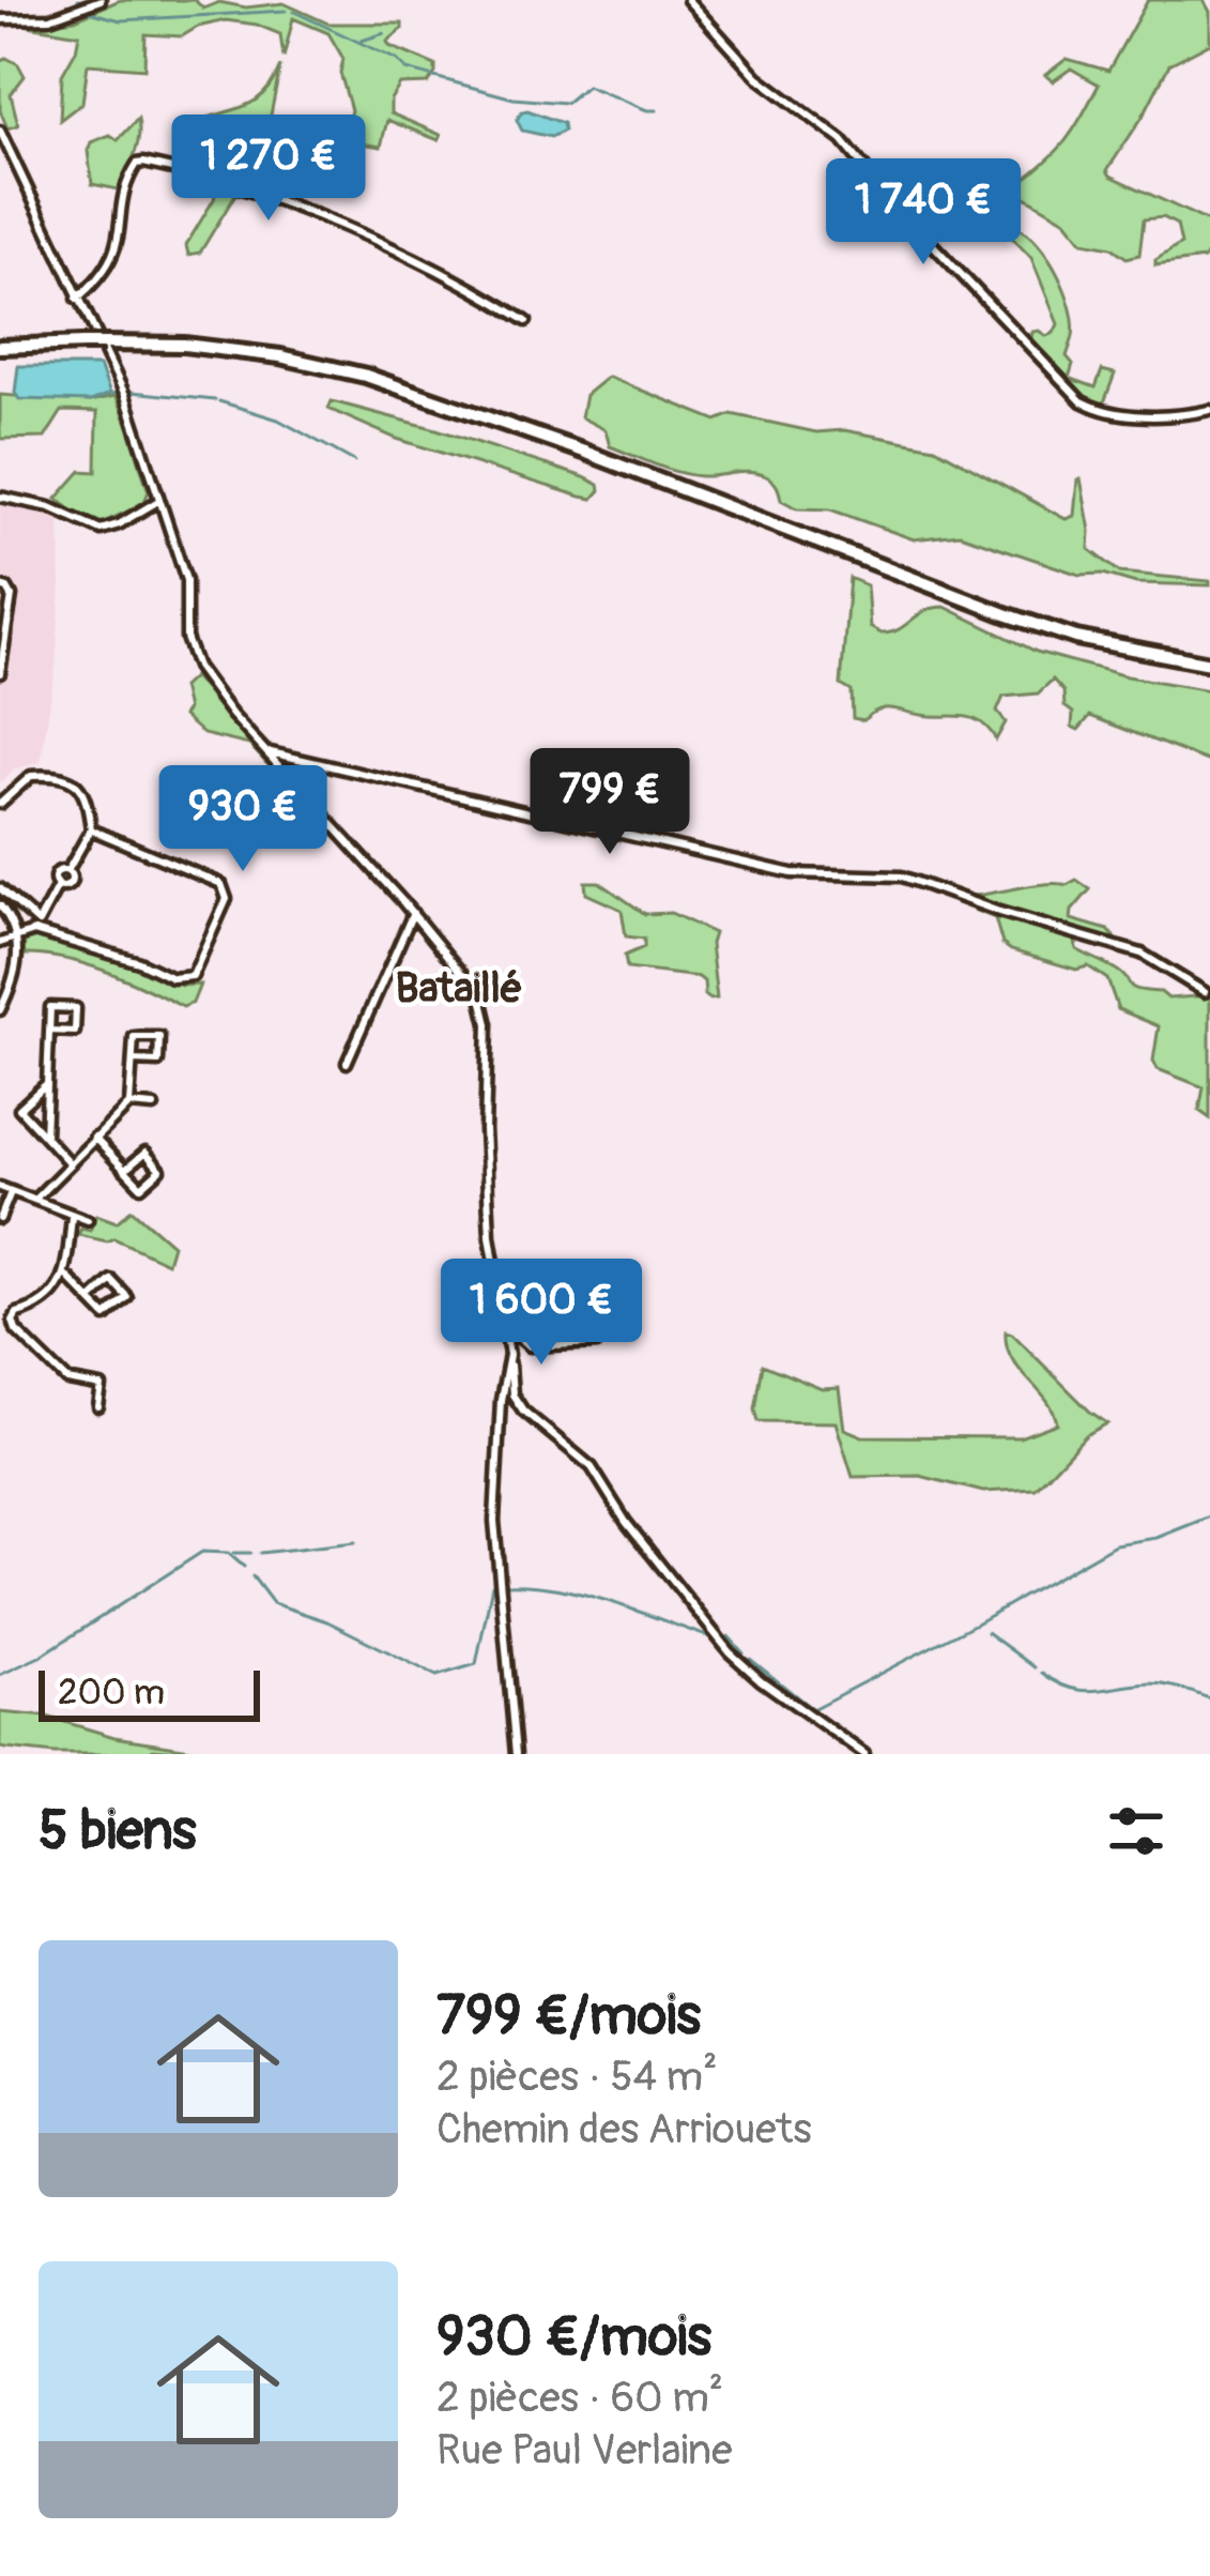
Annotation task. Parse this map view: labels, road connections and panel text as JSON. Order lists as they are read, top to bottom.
{
  "districts": ["Bataillé"],
  "scale_bar": "200 m",
  "page": {
    "price": [
      "1 270 €",
      "1 740 €",
      "799 €",
      "930 €",
      "1 600 €"
    ],
    "scale": "200 m",
    "heading": "5 biens",
    "list": [
      {
        "name": "799 €/mois",
        "note": "2 pièces · 54 m² · Chemin des Arriouets"
      },
      {
        "name": "930 €/mois",
        "note": "2 pièces · 60 m² · Rue Paul Verlaine"
      }
    ]
  }
}
